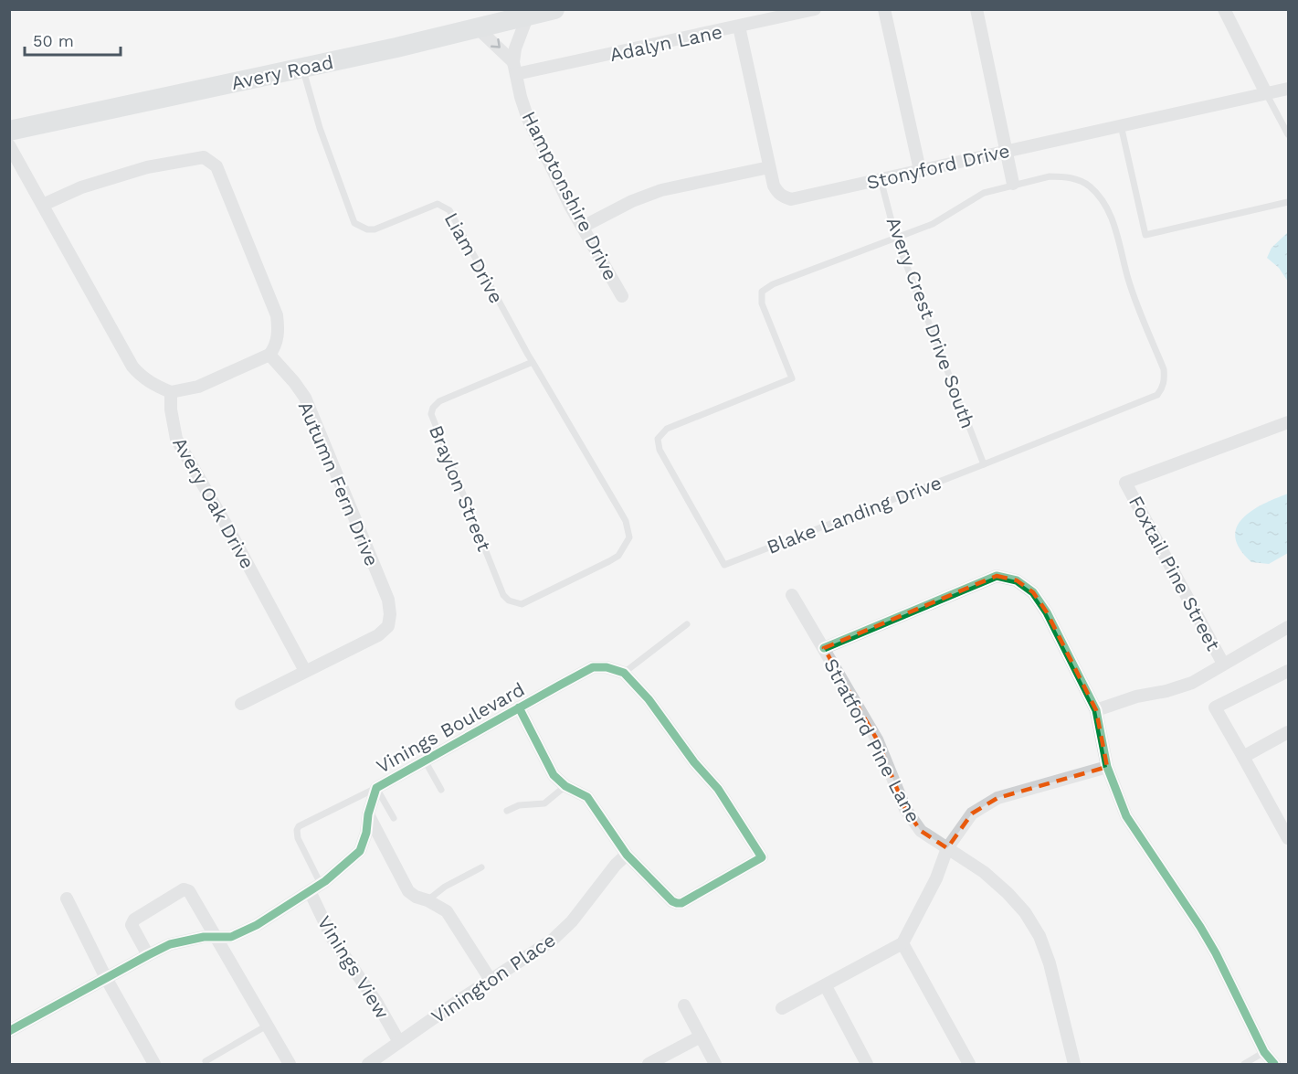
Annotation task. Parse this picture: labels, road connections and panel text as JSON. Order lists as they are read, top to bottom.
{
  "streets": {
    "main road": ["Avery Road"],
    "street": [
      "Adalyn Lane",
      "Stonyford Drive",
      "Hamptonshire Drive",
      "Autumn Fern Drive",
      "Avery Oak Drive",
      "Foxtail Pine Street",
      "Vinings Boulevard",
      "Stratford Pine Lane",
      "Vinings View",
      "Vinington Place"
    ],
    "lane": [
      "Liam Drive",
      "Avery Crest Drive South",
      "Braylon Street",
      "Blake Landing Drive"
    ]
  },
  "crossings": [
    ["Adalyn Lane", "Stonyford Drive"],
    ["Adalyn Lane", "Hamptonshire Drive"],
    ["Avery Road", "Hamptonshire Drive"],
    ["Avery Road", "Liam Drive"],
    ["Stonyford Drive", "Avery Crest Drive South"],
    ["Liam Drive", "Braylon Street"],
    ["Avery Crest Drive South", "Blake Landing Drive"],
    ["Autumn Fern Drive", "Avery Oak Drive"],
    ["Vinings Boulevard", "Vinings View"],
    ["Vinings View", "Vinington Place"]
  ],
  "scale_bar": "50 m"
}
